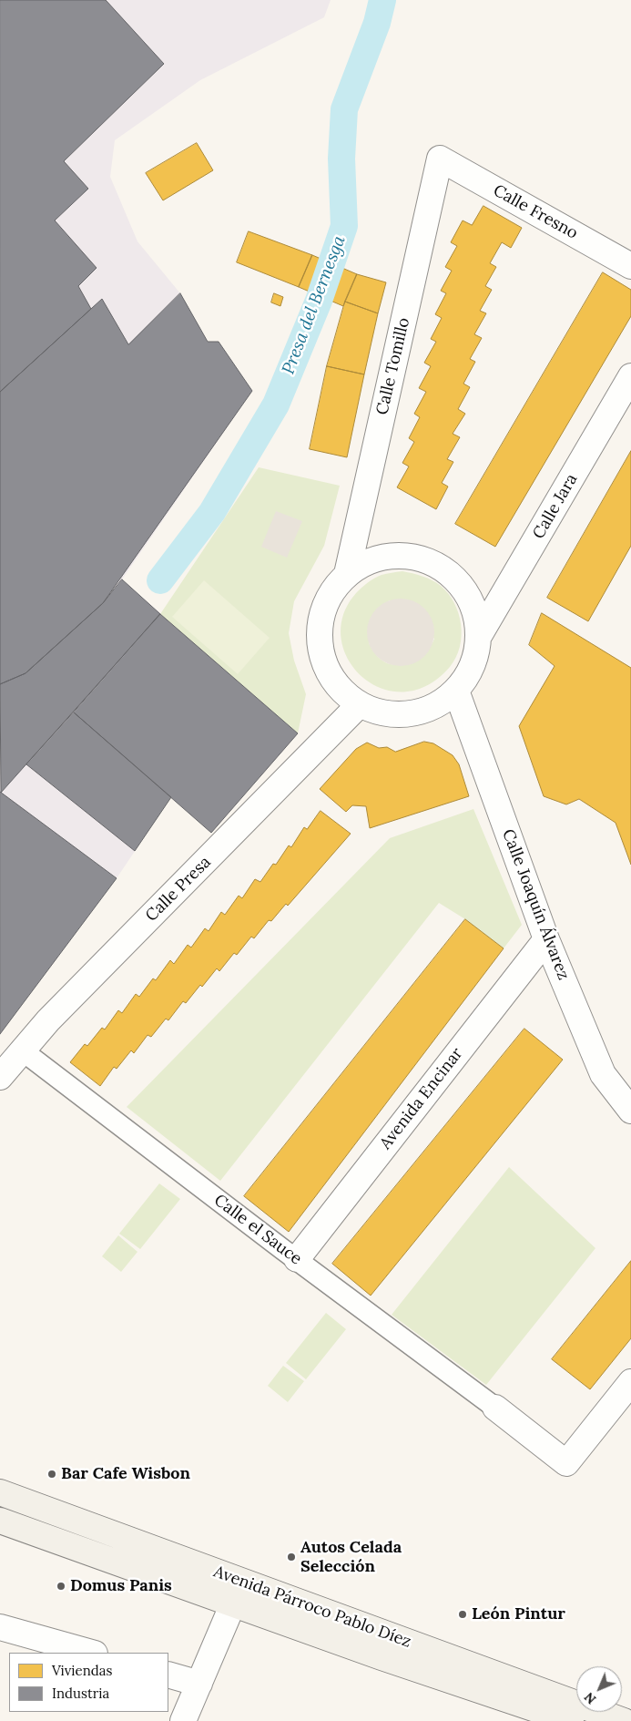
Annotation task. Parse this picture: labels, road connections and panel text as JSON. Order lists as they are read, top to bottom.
{
  "streets": {
    "main road": ["Avenida Párroco Pablo Díez"],
    "street": [
      "Calle Fresno",
      "Calle Tomillo",
      "Calle Jara",
      "Calle Presa",
      "Calle Joaquín Álvarez",
      "Avenida Encinar",
      "Calle el Sauce"
    ]
  },
  "crossings": [
    ["Calle Fresno", "Calle Tomillo"],
    ["Calle Tomillo", "Calle Jara"],
    ["Calle Tomillo", "Calle Presa"],
    ["Calle Tomillo", "Calle Joaquín Álvarez"],
    ["Calle Jara", "Calle Presa"],
    ["Calle Jara", "Calle Joaquín Álvarez"],
    ["Calle Presa", "Calle Joaquín Álvarez"],
    ["Calle Presa", "Calle el Sauce"],
    ["Calle Joaquín Álvarez", "Avenida Encinar"],
    ["Avenida Encinar", "Calle el Sauce"]
  ],
  "water": ["Presa del Bernesga"],
  "places": [
    "Bar Cafe Wisbon",
    "Autos Celada Selección",
    "Domus Panis",
    "León Pintur"
  ],
  "legend": ["Viviendas", "Industria"],
  "north": "bottom left"
}
